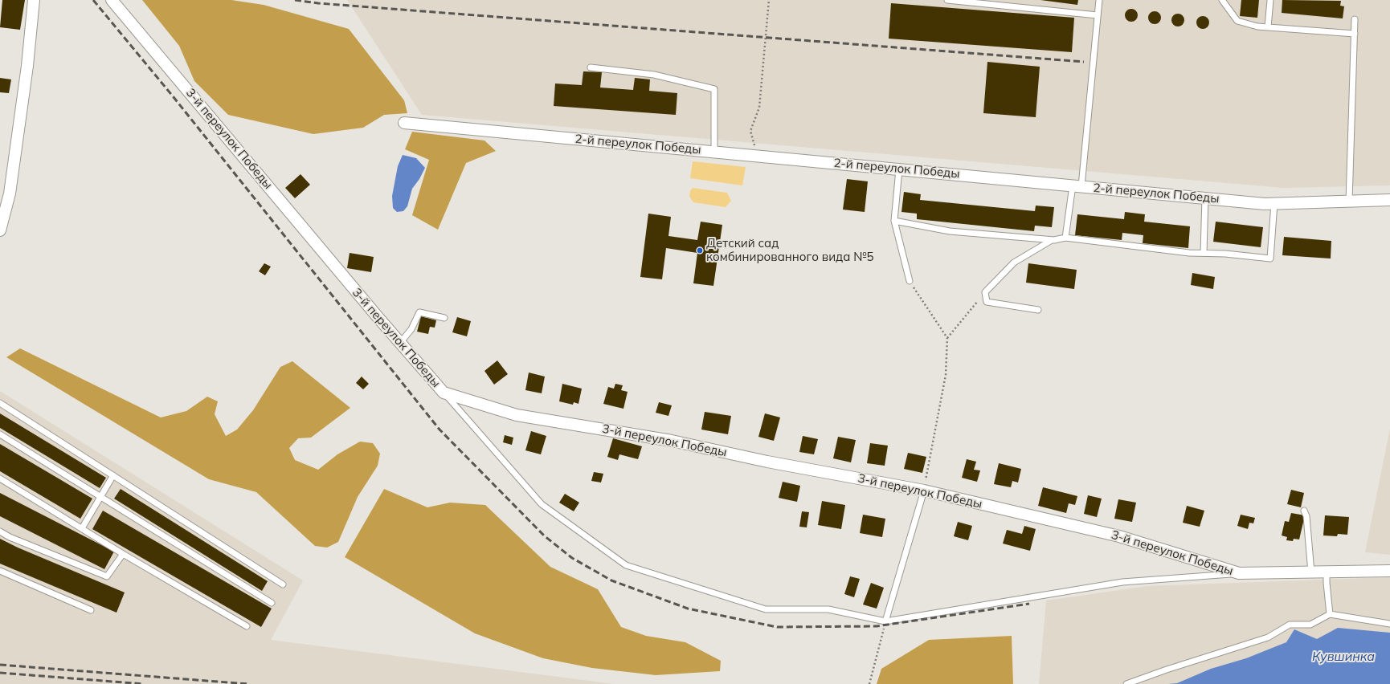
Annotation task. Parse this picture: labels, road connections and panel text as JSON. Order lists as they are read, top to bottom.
{
  "streets": {
    "street": ["3-й переулок Победы", "2-й переулок Победы"]
  },
  "water": ["Кувшинка"],
  "places": ["Детский сад комбинированного вида №5"]
}
